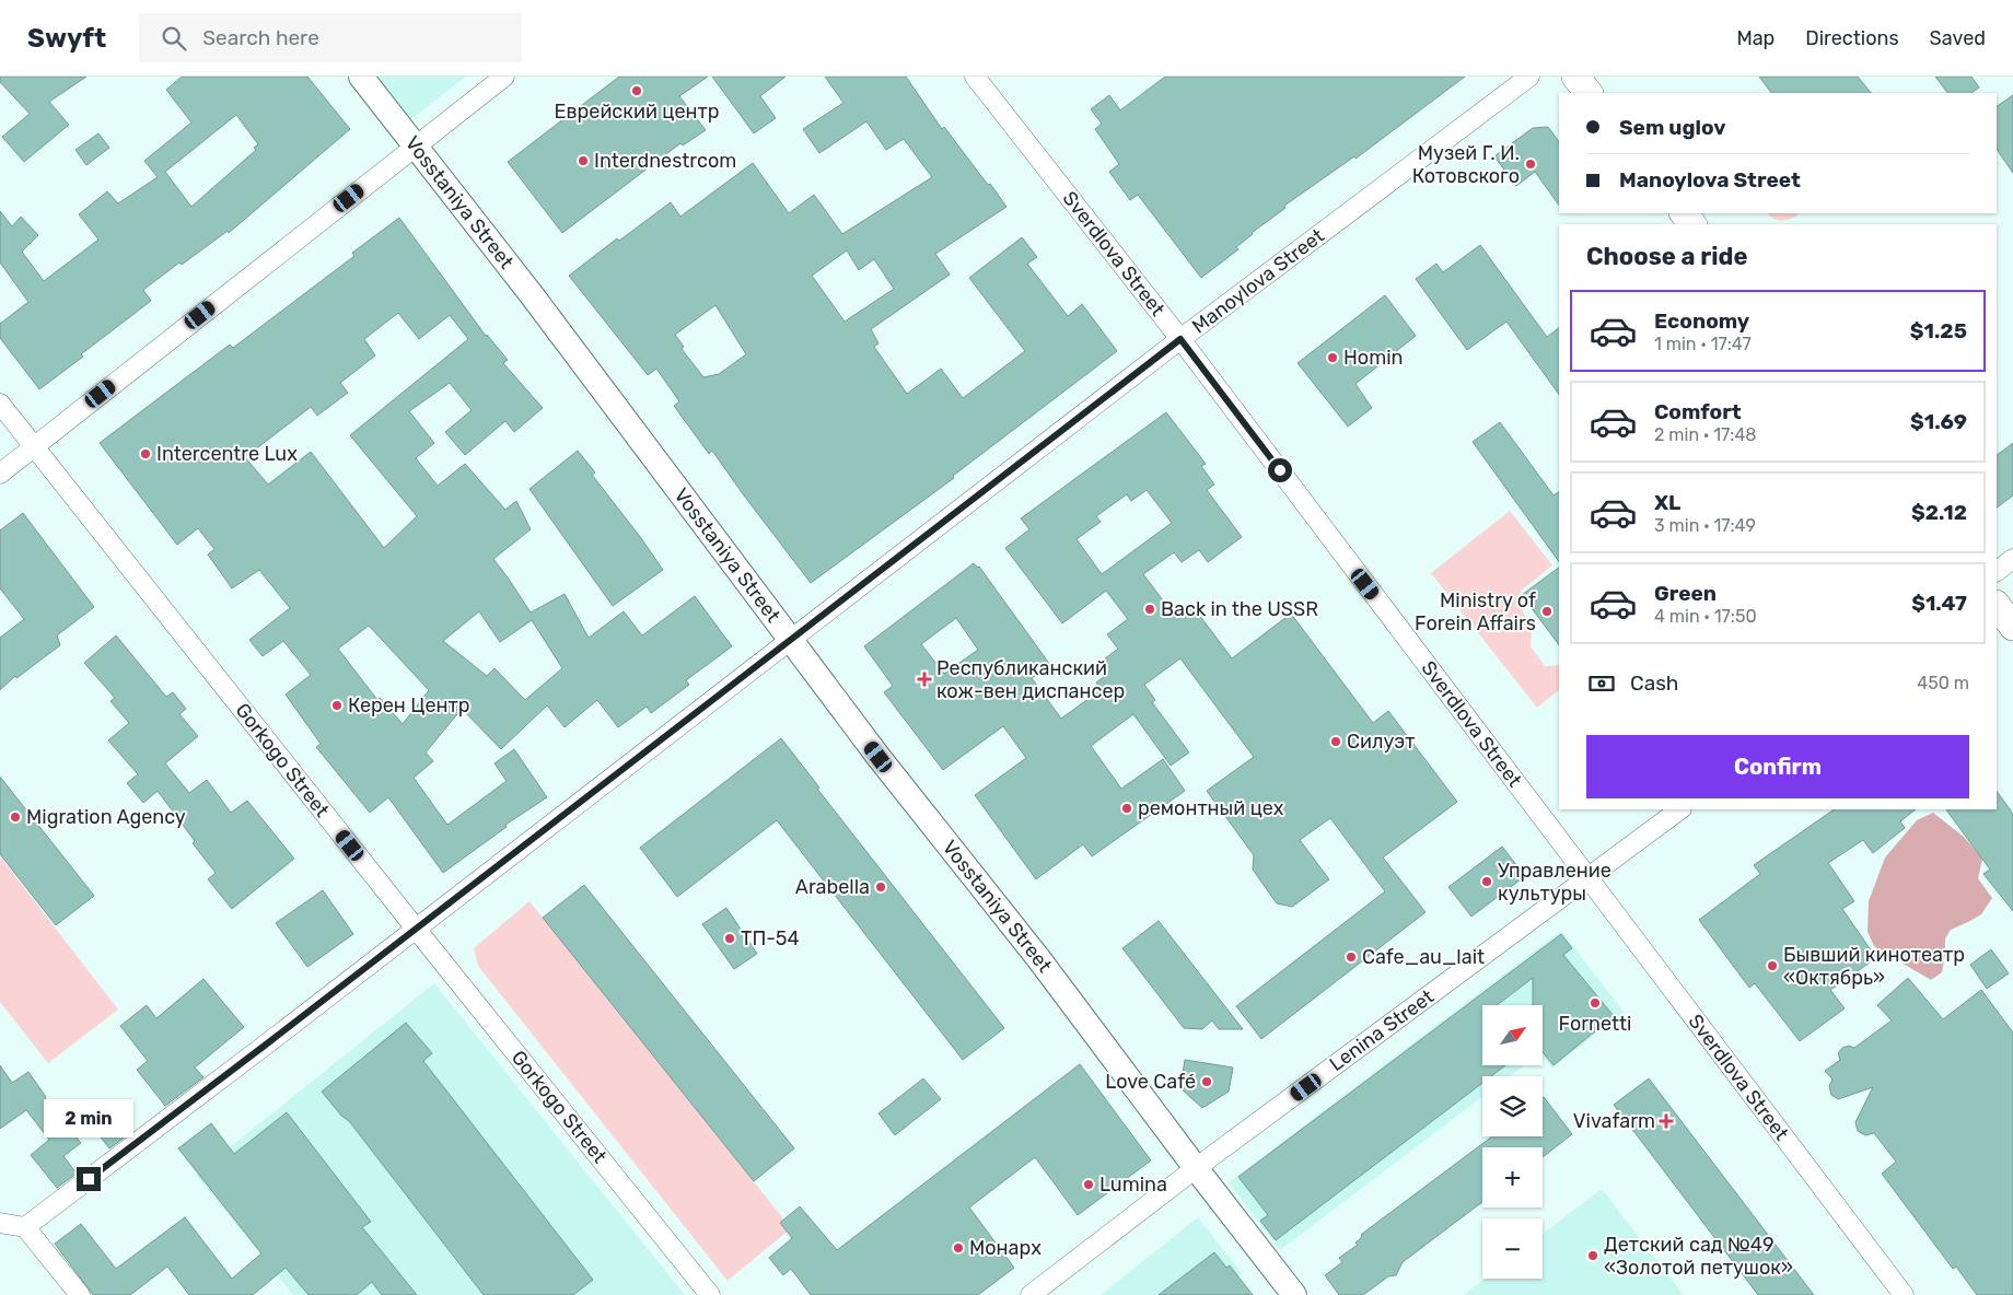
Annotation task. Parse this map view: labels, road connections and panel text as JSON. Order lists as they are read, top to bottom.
{
  "streets": {
    "street": [
      "Vosstaniya Street",
      "Sverdlova Street",
      "Manoylova Street",
      "Gorkogo Street",
      "Lenina Street"
    ]
  },
  "crossings": [
    ["Vosstaniya Street", "Manoylova Street"],
    ["Vosstaniya Street", "Lenina Street"],
    ["Sverdlova Street", "Manoylova Street"],
    ["Sverdlova Street", "Lenina Street"],
    ["Manoylova Street", "Gorkogo Street"]
  ],
  "places": {
    "other": [
      "Еврейский центр",
      "Interdnestrcom",
      "Музей Г. И. Котовского",
      "Homin",
      "Intercentre Lux",
      "Back in the USSR",
      "Ministry of Forein Affairs",
      "Керен Центр",
      "Силуэт",
      "ремонтный цех",
      "Migration Agency",
      "Управление культуры",
      "Arabella",
      "ТП-54",
      "Cafe_au_lait",
      "Бывший кинотеатр «Октябрь»",
      "Fornetti",
      "Love Сafé",
      "Lumina",
      "Монарх",
      "Детский сад №49 «Золотой петушок»"
    ],
    "health": ["Республиканский кож-вен диспансер", "Vivafarm"]
  },
  "north": "top right",
  "page": {
    "header": "Swyft",
    "search": "Search here",
    "nav": ["Map", "Directions", "Saved"],
    "banner": ["Sem uglov", "Manoylova Street"],
    "heading": "Choose a ride",
    "list": [
      {
        "name": "Economy",
        "note": "1 min · 17:47",
        "value": "$1.25"
      },
      {
        "name": "Comfort",
        "note": "2 min · 17:48",
        "value": "$1.69"
      },
      {
        "name": "XL",
        "note": "3 min · 17:49",
        "value": "$2.12"
      },
      {
        "name": "Green",
        "note": "4 min · 17:50",
        "value": "$1.47"
      }
    ],
    "pay": ["Cash", "450 m"],
    "buttons": "Confirm",
    "map_buttons": ["+", "−"],
    "bubble": "2 min"
  }
}
